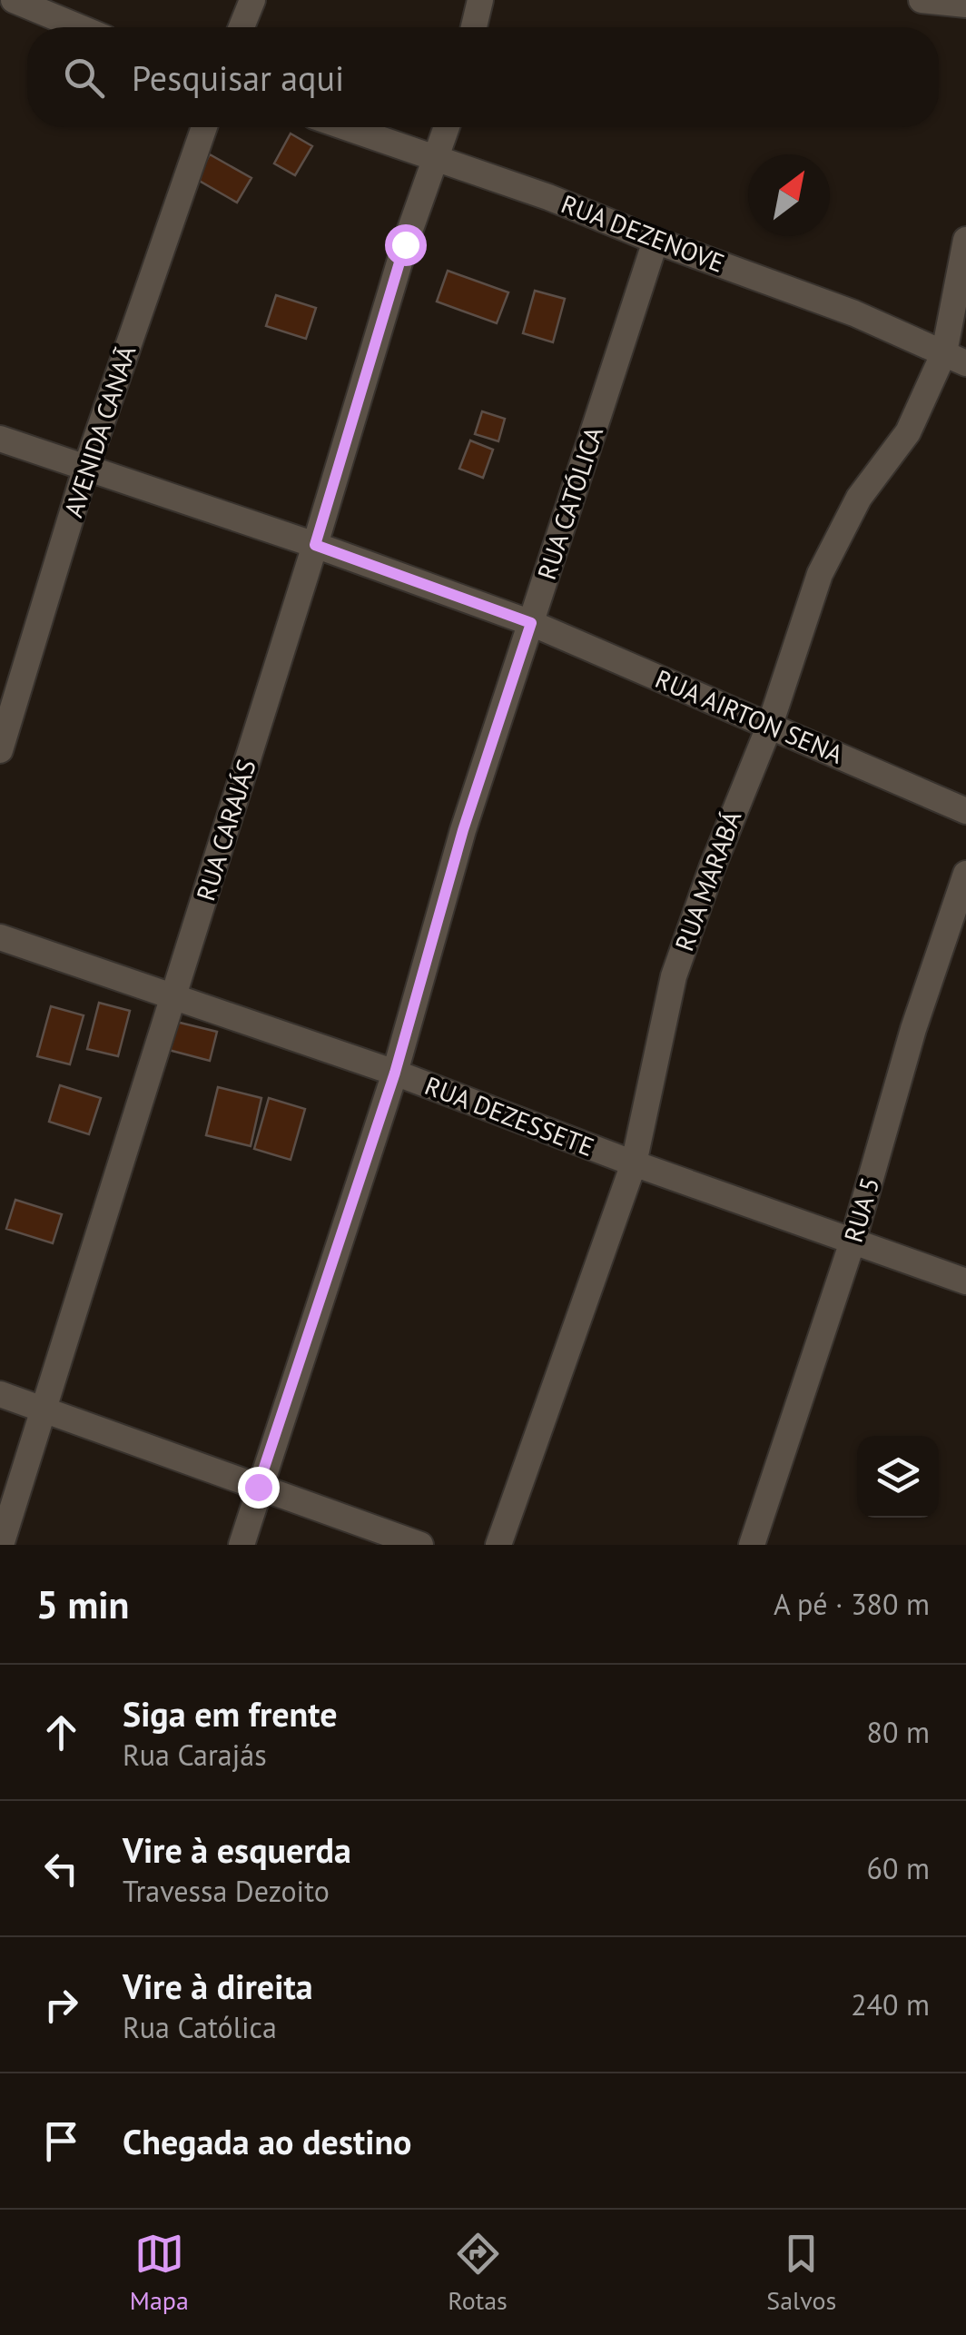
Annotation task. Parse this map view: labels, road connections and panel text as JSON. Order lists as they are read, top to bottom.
{
  "streets": {
    "street": [
      "RUA DEZENOVE",
      "AVENIDA CANAÃ",
      "RUA CATÓLICA",
      "RUA AIRTON SENA",
      "RUA CARAJÁS",
      "RUA MARABÁ",
      "RUA DEZESSETE",
      "RUA 5"
    ]
  },
  "crossings": [
    ["RUA DEZENOVE", "RUA CATÓLICA"],
    ["RUA DEZENOVE", "RUA CARAJÁS"],
    ["RUA DEZENOVE", "RUA MARABÁ"],
    ["AVENIDA CANAÃ", "RUA AIRTON SENA"],
    ["RUA CATÓLICA", "RUA AIRTON SENA"],
    ["RUA CATÓLICA", "RUA DEZESSETE"],
    ["RUA AIRTON SENA", "RUA CARAJÁS"],
    ["RUA AIRTON SENA", "RUA MARABÁ"],
    ["RUA CARAJÁS", "RUA DEZESSETE"],
    ["RUA MARABÁ", "RUA DEZESSETE"],
    ["RUA DEZESSETE", "RUA 5"]
  ],
  "north": "top right",
  "page": {
    "search": "Pesquisar aqui",
    "heading": ["5 min", "A pé · 380 m"],
    "list": [
      ["Siga em frente", "Rua Carajás", "80 m"],
      ["Vire à esquerda", "Travessa Dezoito", "60 m"],
      ["Vire à direita", "Rua Católica", "240 m"],
      "Chegada ao destino"
    ],
    "nav": ["Mapa", "Rotas", "Salvos"]
  }
}
